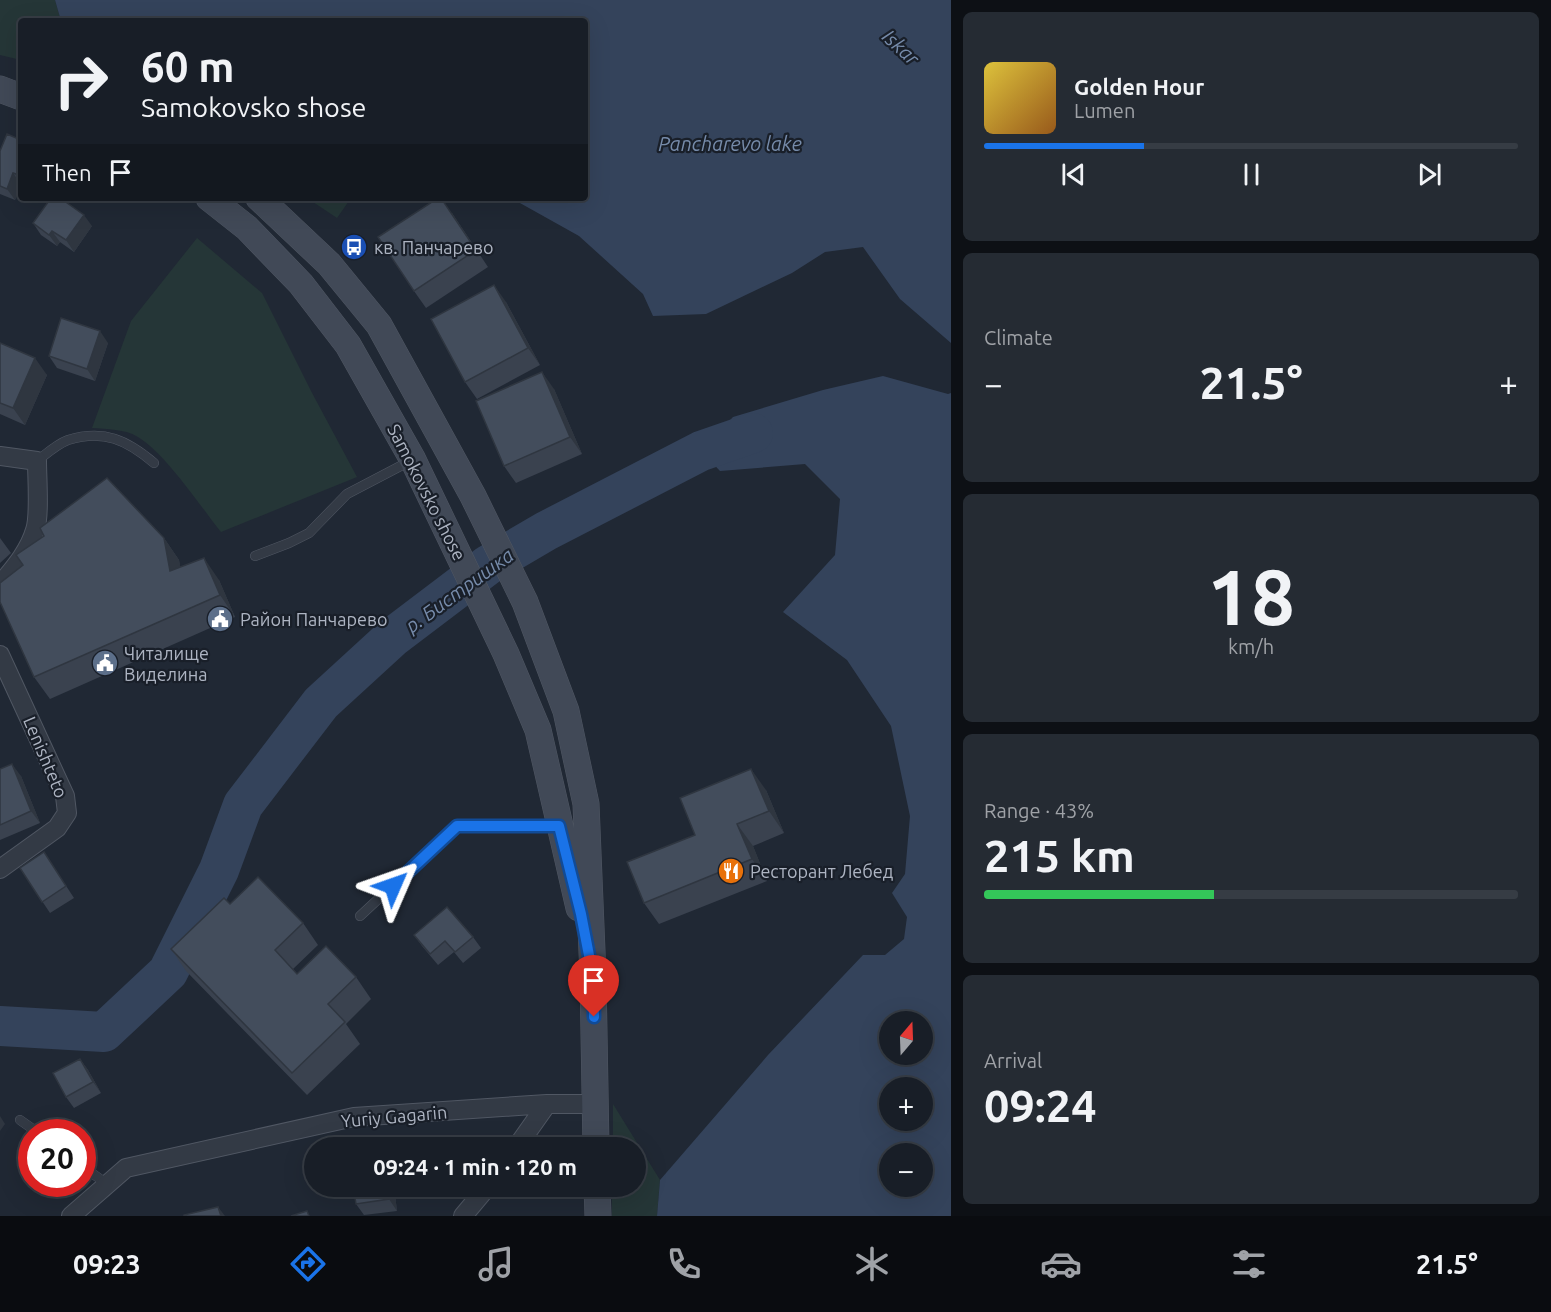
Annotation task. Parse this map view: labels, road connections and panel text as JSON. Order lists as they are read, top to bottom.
{
  "streets": {
    "main road": ["Samokovsko shose"],
    "street": ["Lenishteto", "Yuriy Gagarin"]
  },
  "crossings": [
    ["Samokovsko shose", "Yuriy Gagarin"]
  ],
  "water": ["Iskar", "Pancharevo lake", "р. Бистришка"],
  "places": {
    "bus stop": ["кв. Панчарево"],
    "public building": ["Район Панчарево", "Читалище Виделина"],
    "restaurant": ["Ресторант Лебед"]
  },
  "north": "top",
  "page": {
    "turn": ["60 m", "Samokovsko shose"],
    "song": ["Golden Hour", "Lumen"],
    "then": "Then",
    "tile": [
      "Climate",
      ["18", "km/h"],
      ["Range · 43%", "215 km"],
      ["Arrival", "09:24"]
    ],
    "heat": ["−", "21.5°", "+"],
    "map_buttons": ["+", "−"],
    "limit": "20",
    "trip": "09:24 · 1 min · 120 m",
    "tabs": ["09:23", "21.5°"]
  }
}
